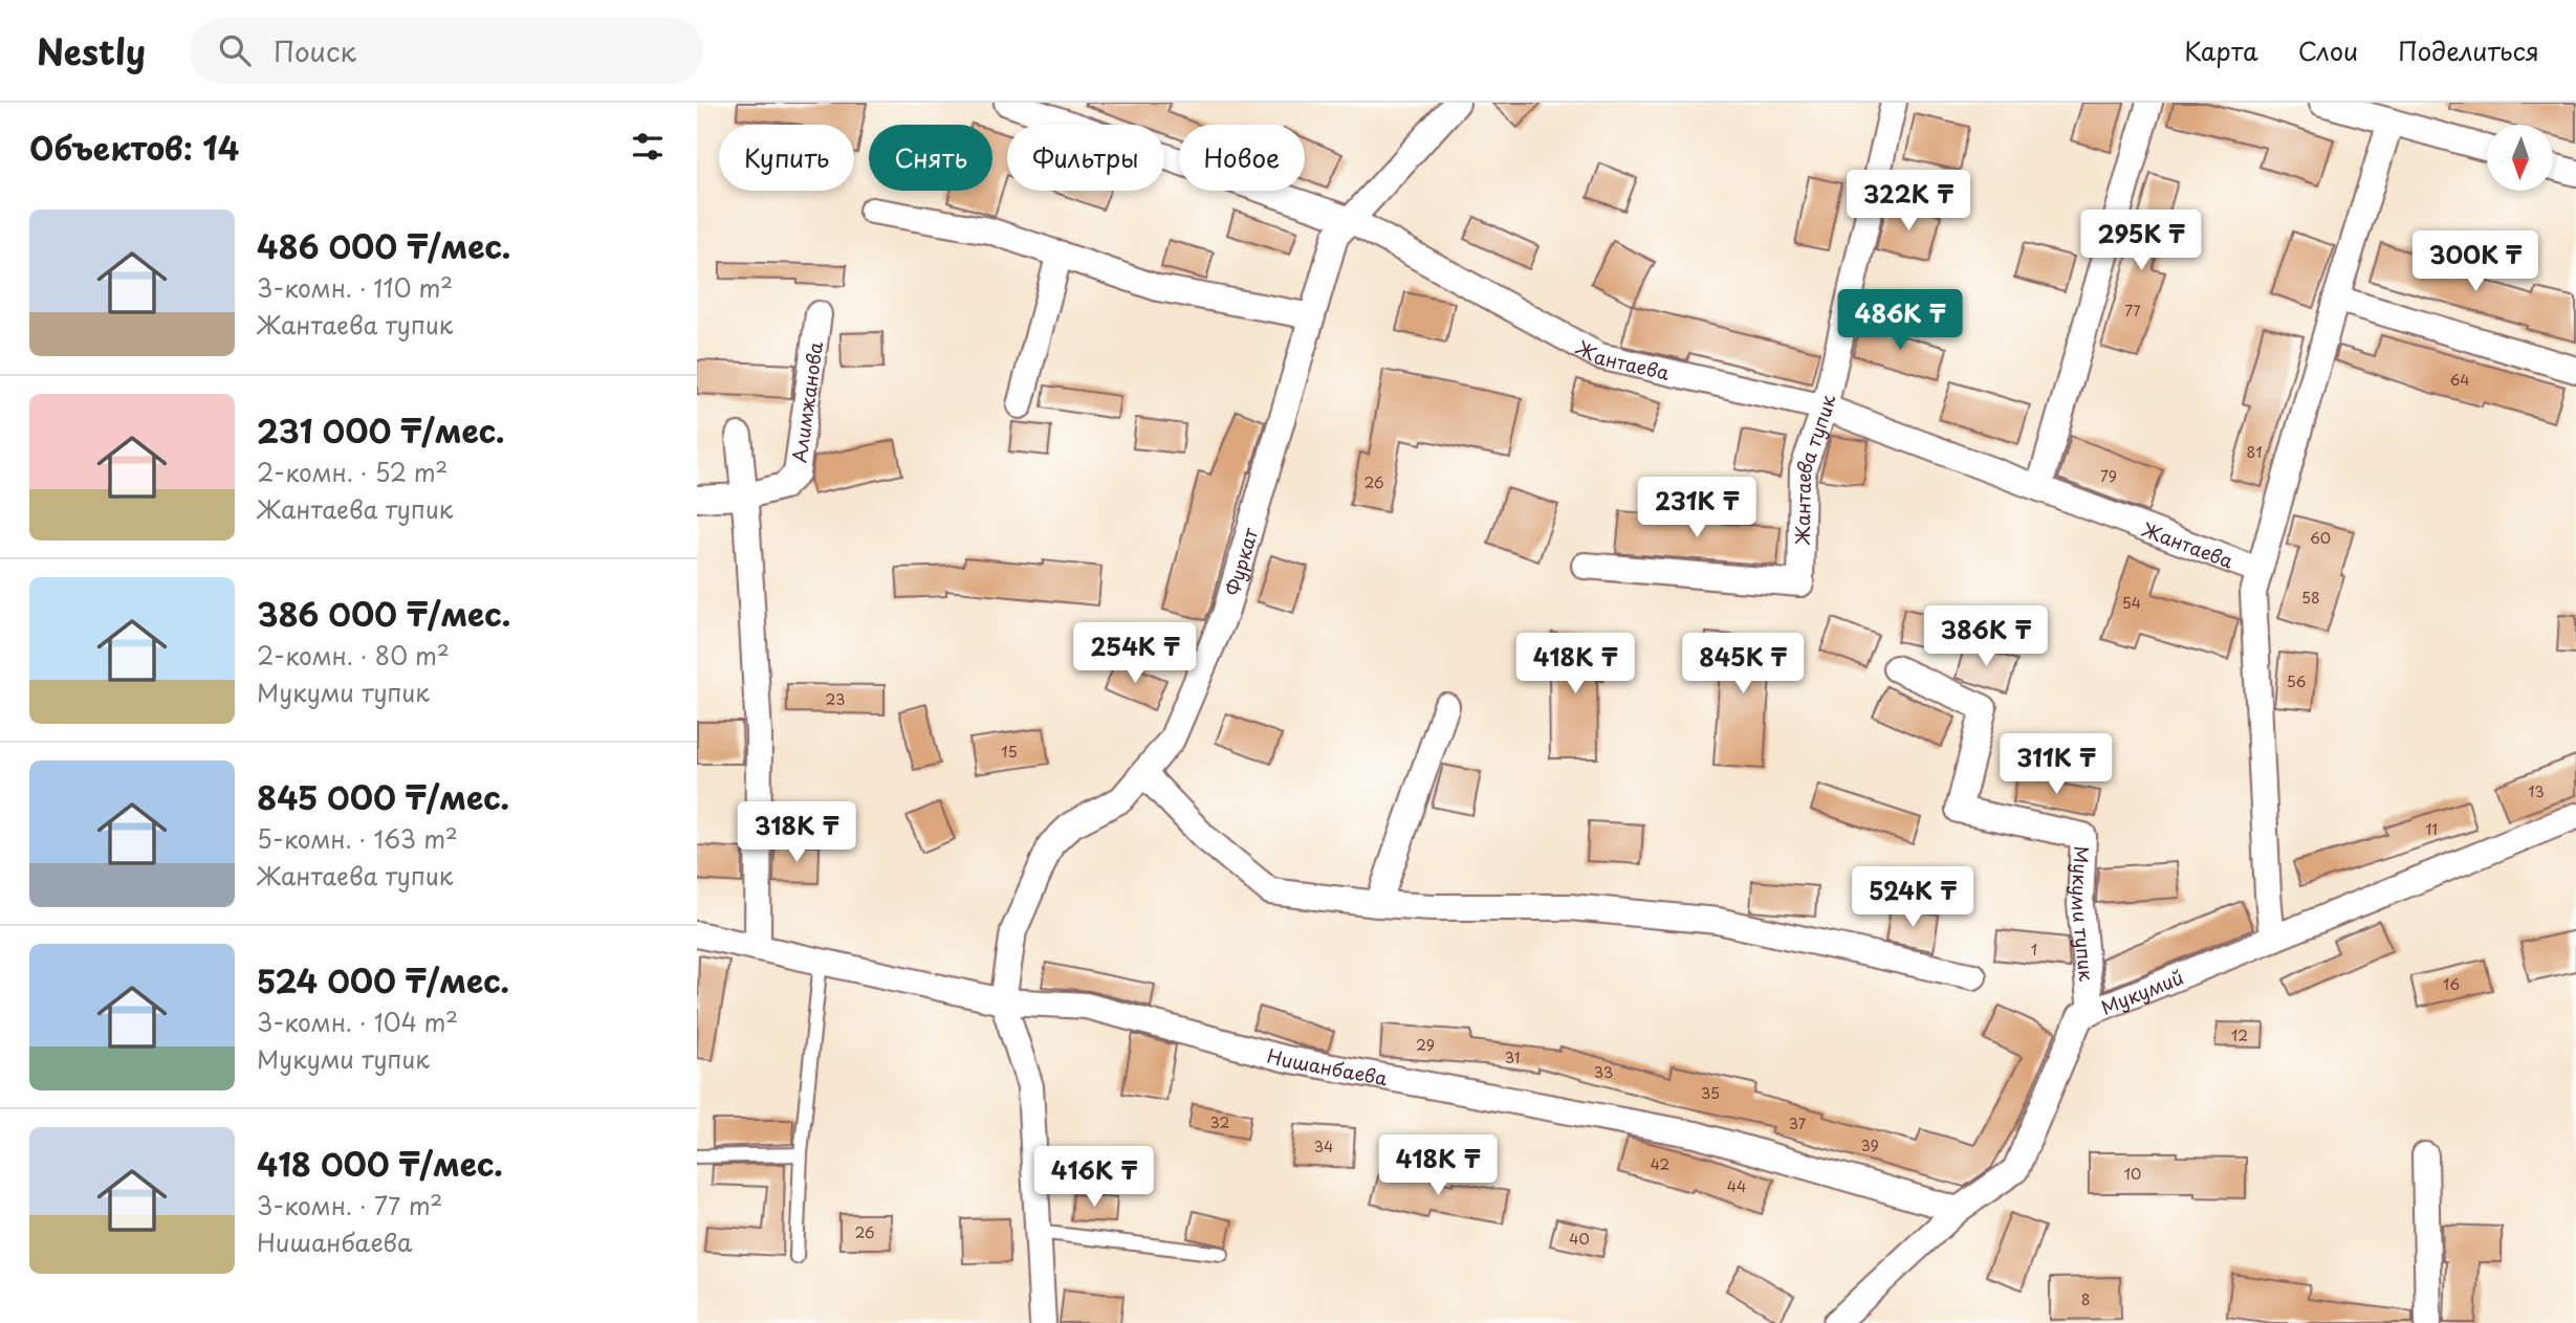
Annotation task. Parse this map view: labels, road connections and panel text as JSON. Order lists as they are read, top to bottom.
{
  "streets": {
    "street": [
      "Жантаева",
      "Алимжанова",
      "Жантаева тупик",
      "Фуркат",
      "Мукуми тупик",
      "Мукумий",
      "Нишанбаева"
    ]
  },
  "crossings": [
    ["Жантаева", "Жантаева тупик"],
    ["Жантаева", "Фуркат"],
    ["Фуркат", "Нишанбаева"],
    ["Мукуми тупик", "Мукумий"],
    ["Мукумий", "Нишанбаева"]
  ],
  "house_numbers": [
    "77",
    "64",
    "81",
    "79",
    "26",
    "60",
    "58",
    "54",
    "56",
    "23",
    "15",
    "13",
    "11",
    "1",
    "16",
    "12",
    "29",
    "31",
    "33",
    "35",
    "32",
    "37",
    "39",
    "34",
    "42",
    "10",
    "44",
    "26",
    "40",
    "8"
  ],
  "north": "bottom",
  "page": {
    "header": "Nestly",
    "search": "Поиск",
    "nav": ["Карта", "Слои", "Поделиться"],
    "heading": "Объектов: 14",
    "chip": [
      "Купить",
      "Снять",
      "Фильтры",
      "Новое"
    ],
    "price": [
      "322K ₸",
      "295K ₸",
      "300K ₸",
      "486K ₸",
      "231K ₸",
      "386K ₸",
      "254K ₸",
      "418K ₸",
      "845K ₸",
      "311K ₸",
      "318K ₸",
      "524K ₸",
      "418K ₸",
      "416K ₸"
    ],
    "list": [
      {
        "name": "486 000 ₸/мес.",
        "note": "3-комн. · 110 m² · Жантаева тупик"
      },
      {
        "name": "231 000 ₸/мес.",
        "note": "2-комн. · 52 m² · Жантаева тупик"
      },
      {
        "name": "386 000 ₸/мес.",
        "note": "2-комн. · 80 m² · Мукуми тупик"
      },
      {
        "name": "845 000 ₸/мес.",
        "note": "5-комн. · 163 m² · Жантаева тупик"
      },
      {
        "name": "524 000 ₸/мес.",
        "note": "3-комн. · 104 m² · Мукуми тупик"
      },
      {
        "name": "418 000 ₸/мес.",
        "note": "3-комн. · 77 m² · Нишанбаева"
      }
    ]
  }
}
